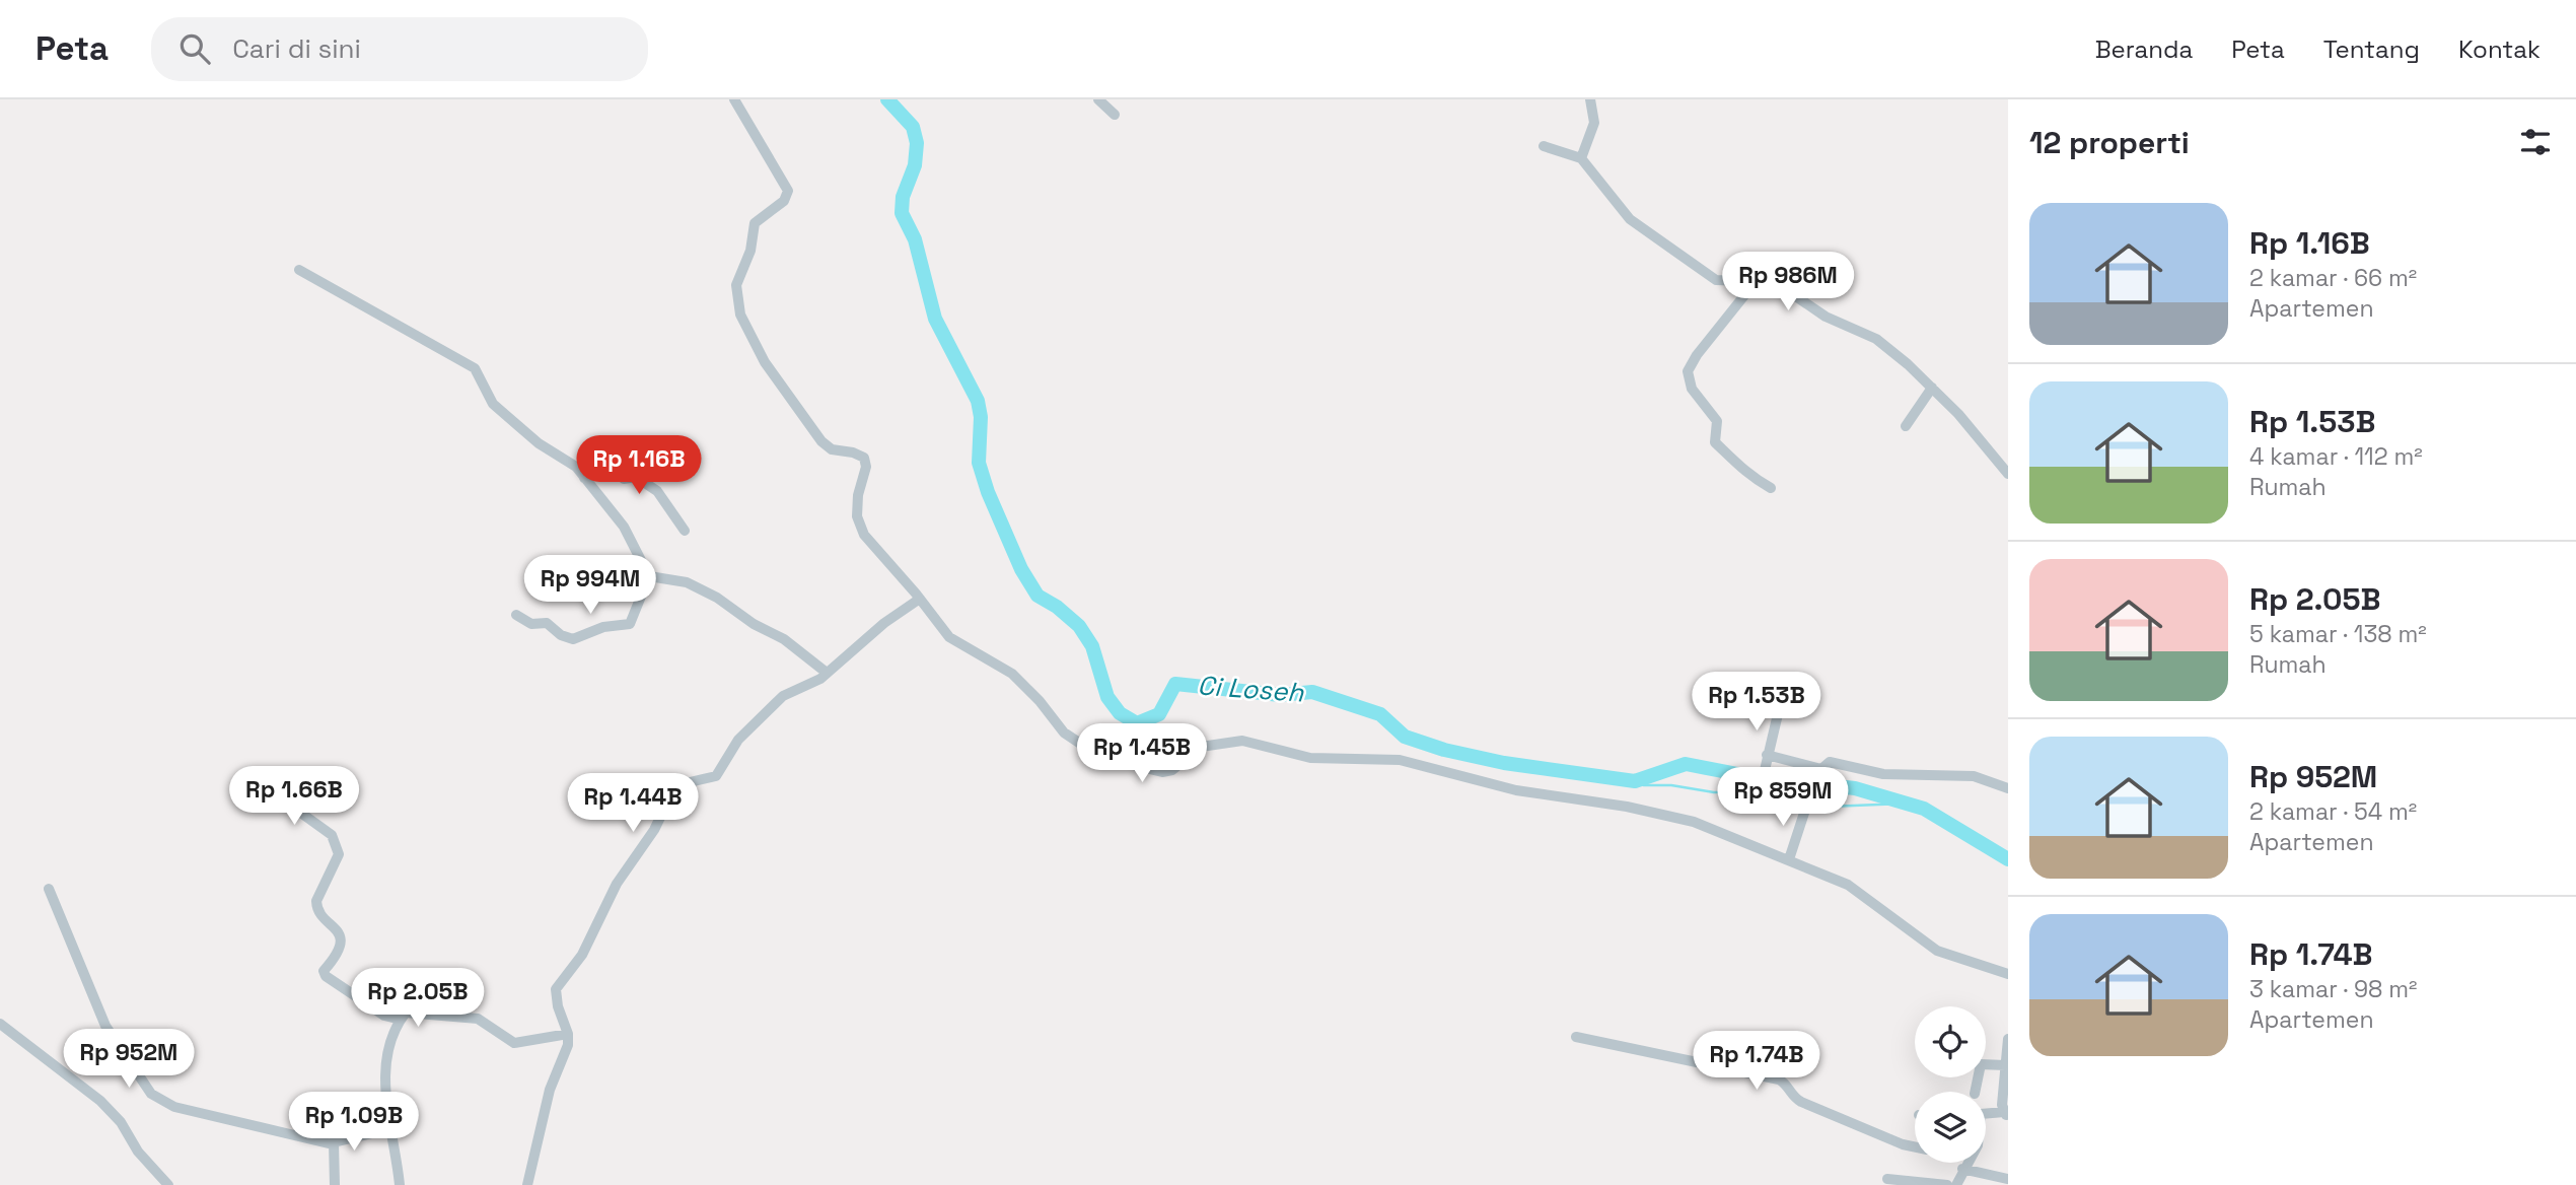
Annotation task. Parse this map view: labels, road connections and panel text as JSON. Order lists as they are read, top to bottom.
{
  "water": ["Ci Loseh"],
  "page": {
    "header": "Peta",
    "search": "Cari di sini",
    "nav": [
      "Beranda",
      "Peta",
      "Tentang",
      "Kontak"
    ],
    "heading": "12 properti",
    "list": [
      {
        "name": "Rp 1.16B",
        "note": "2 kamar · 66 m² · Apartemen"
      },
      {
        "name": "Rp 1.53B",
        "note": "4 kamar · 112 m² · Rumah"
      },
      {
        "name": "Rp 2.05B",
        "note": "5 kamar · 138 m² · Rumah"
      },
      {
        "name": "Rp 952M",
        "note": "2 kamar · 54 m² · Apartemen"
      },
      {
        "name": "Rp 1.74B",
        "note": "3 kamar · 98 m² · Apartemen"
      }
    ],
    "price": [
      "Rp 986M",
      "Rp 1.16B",
      "Rp 994M",
      "Rp 1.53B",
      "Rp 1.45B",
      "Rp 1.66B",
      "Rp 859M",
      "Rp 1.44B",
      "Rp 2.05B",
      "Rp 952M",
      "Rp 1.74B",
      "Rp 1.09B"
    ]
  }
}
